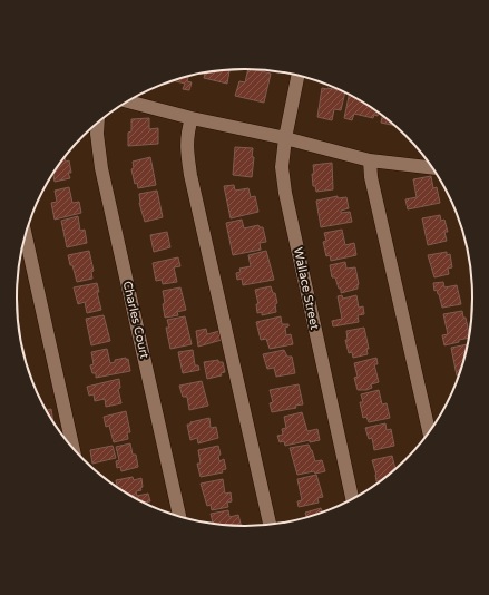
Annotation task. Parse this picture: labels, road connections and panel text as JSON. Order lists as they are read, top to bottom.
{
  "streets": {
    "street": ["Wallace Street", "Charles Court"]
  }
}
